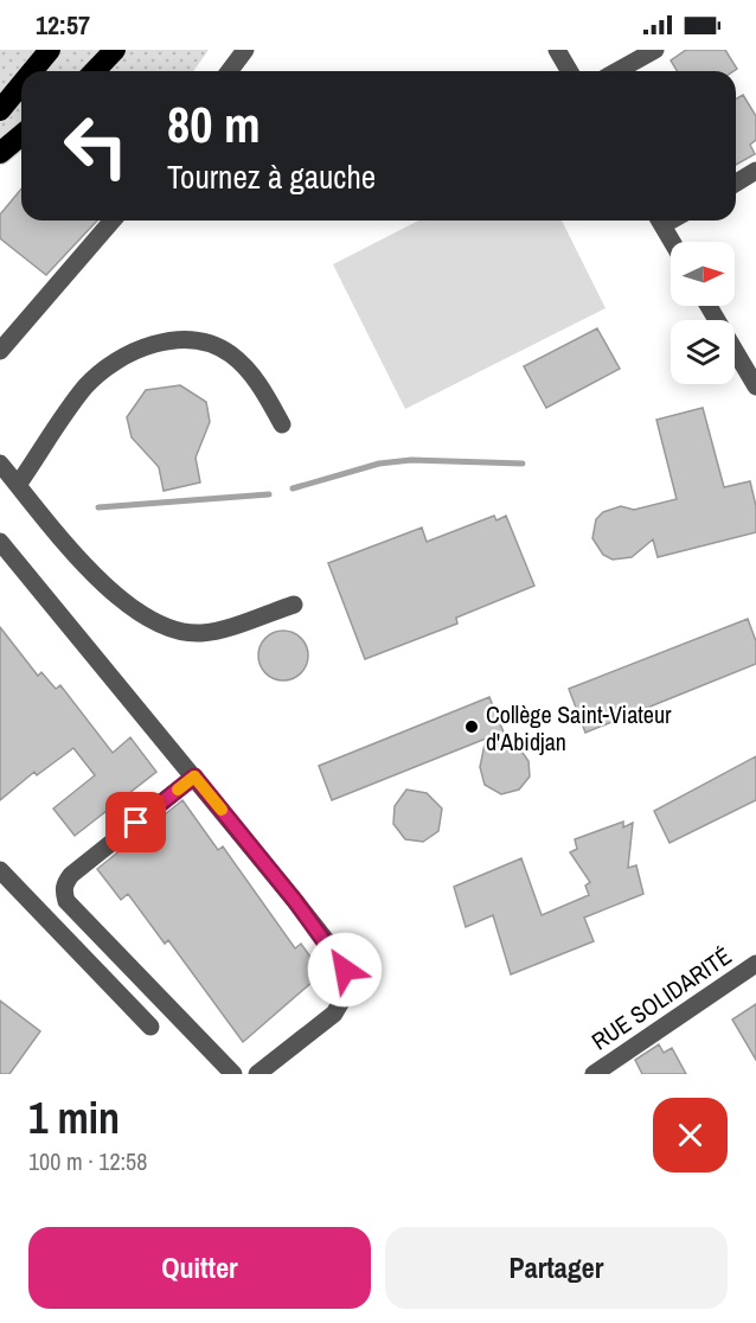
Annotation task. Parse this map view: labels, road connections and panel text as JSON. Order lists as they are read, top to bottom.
{
  "streets": {
    "street": ["RUE SOLIDARITÉ"]
  },
  "places": ["Collège Saint-Viateur d'Abidjan"],
  "north": "right",
  "page": {
    "status": "12:57",
    "turn": ["80 m", "Tournez à gauche"],
    "heading": ["1 min", "100 m · 12:58"],
    "buttons": ["Quitter", "Partager"]
  }
}
